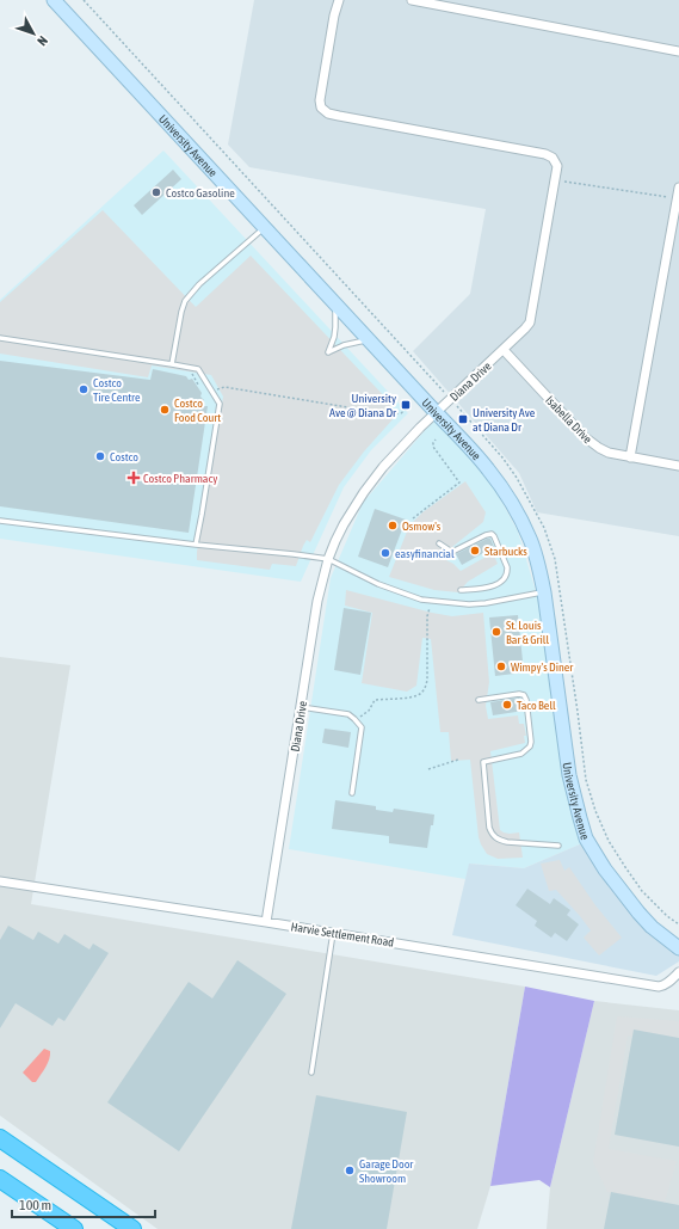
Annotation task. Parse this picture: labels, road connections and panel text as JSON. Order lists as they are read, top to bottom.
{
  "streets": {
    "street": [
      "University Avenue",
      "Diana Drive",
      "Isabella Drive",
      "Harvie Settlement Road"
    ]
  },
  "crossings": [
    ["University Avenue", "Diana Drive"],
    ["Diana Drive", "Isabella Drive"],
    ["Diana Drive", "Harvie Settlement Road"]
  ],
  "places": {
    "other": [
      "Costco Gasoline",
      "Costco Tire Centre",
      "Costco Food Court",
      "Costco",
      "Osmow's",
      "Starbucks",
      "easyfinancial",
      "St. Louis Bar & Grill",
      "Wimpy's Diner",
      "Taco Bell",
      "Garage Door Showroom"
    ],
    "transit": ["University Ave @ Diana Dr", "University Ave at Diana Dr"],
    "health": ["Costco Pharmacy"]
  },
  "scale_bar": "100 m",
  "north": "bottom right"
}
